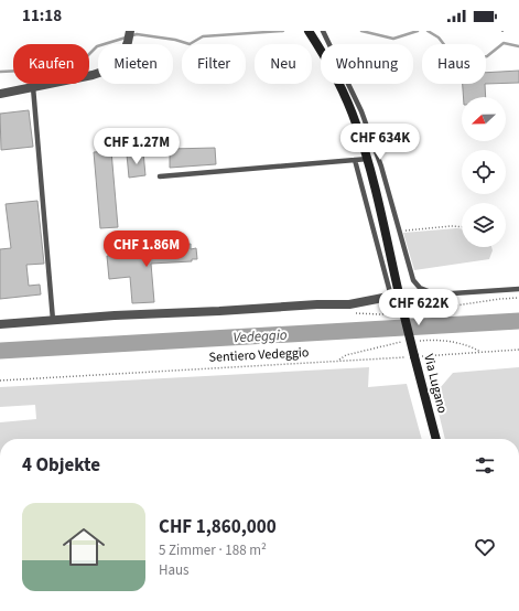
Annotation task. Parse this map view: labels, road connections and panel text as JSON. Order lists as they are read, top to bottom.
{
  "streets": {
    "main road": ["Via Lugano"],
    "path": ["Sentiero Vedeggio"]
  },
  "crossings": [
    ["Sentiero Vedeggio", "Via Lugano"]
  ],
  "water": ["Vedeggio"],
  "north": "left",
  "page": {
    "status": "11:18",
    "chip": [
      "Kaufen",
      "Mieten",
      "Filter",
      "Neu",
      "Wohnung",
      "Haus"
    ],
    "price": [
      "CHF 634K",
      "CHF 1.27M",
      "CHF 1.86M",
      "CHF 622K"
    ],
    "heading": "4 Objekte",
    "list": [
      {
        "name": "CHF 1,860,000",
        "note": "5 Zimmer · 188 m² · Haus"
      }
    ]
  }
}
